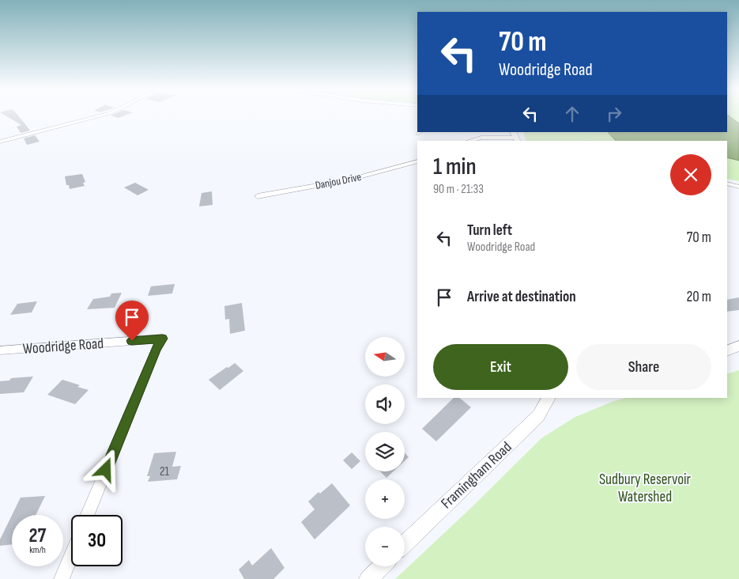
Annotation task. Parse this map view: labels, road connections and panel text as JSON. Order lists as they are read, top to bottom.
{
  "streets": {
    "street": ["Danjou Drive", "Woodridge Road", "Framingham Road"]
  },
  "parks": ["Sudbury Reservoir Watershed"],
  "house_numbers": ["21"],
  "north": "left",
  "page": {
    "turn": ["70 m", "Woodridge Road"],
    "heading": ["1 min", "90 m · 21:33"],
    "list": [
      {
        "name": "Turn left",
        "note": "Woodridge Road",
        "value": "70 m"
      },
      {
        "name": "Arrive at destination",
        "value": "20 m"
      }
    ],
    "buttons": ["Exit", "Share"],
    "map_buttons": ["+", "−"],
    "speed": "27 km/h",
    "limit": "30"
  }
}
